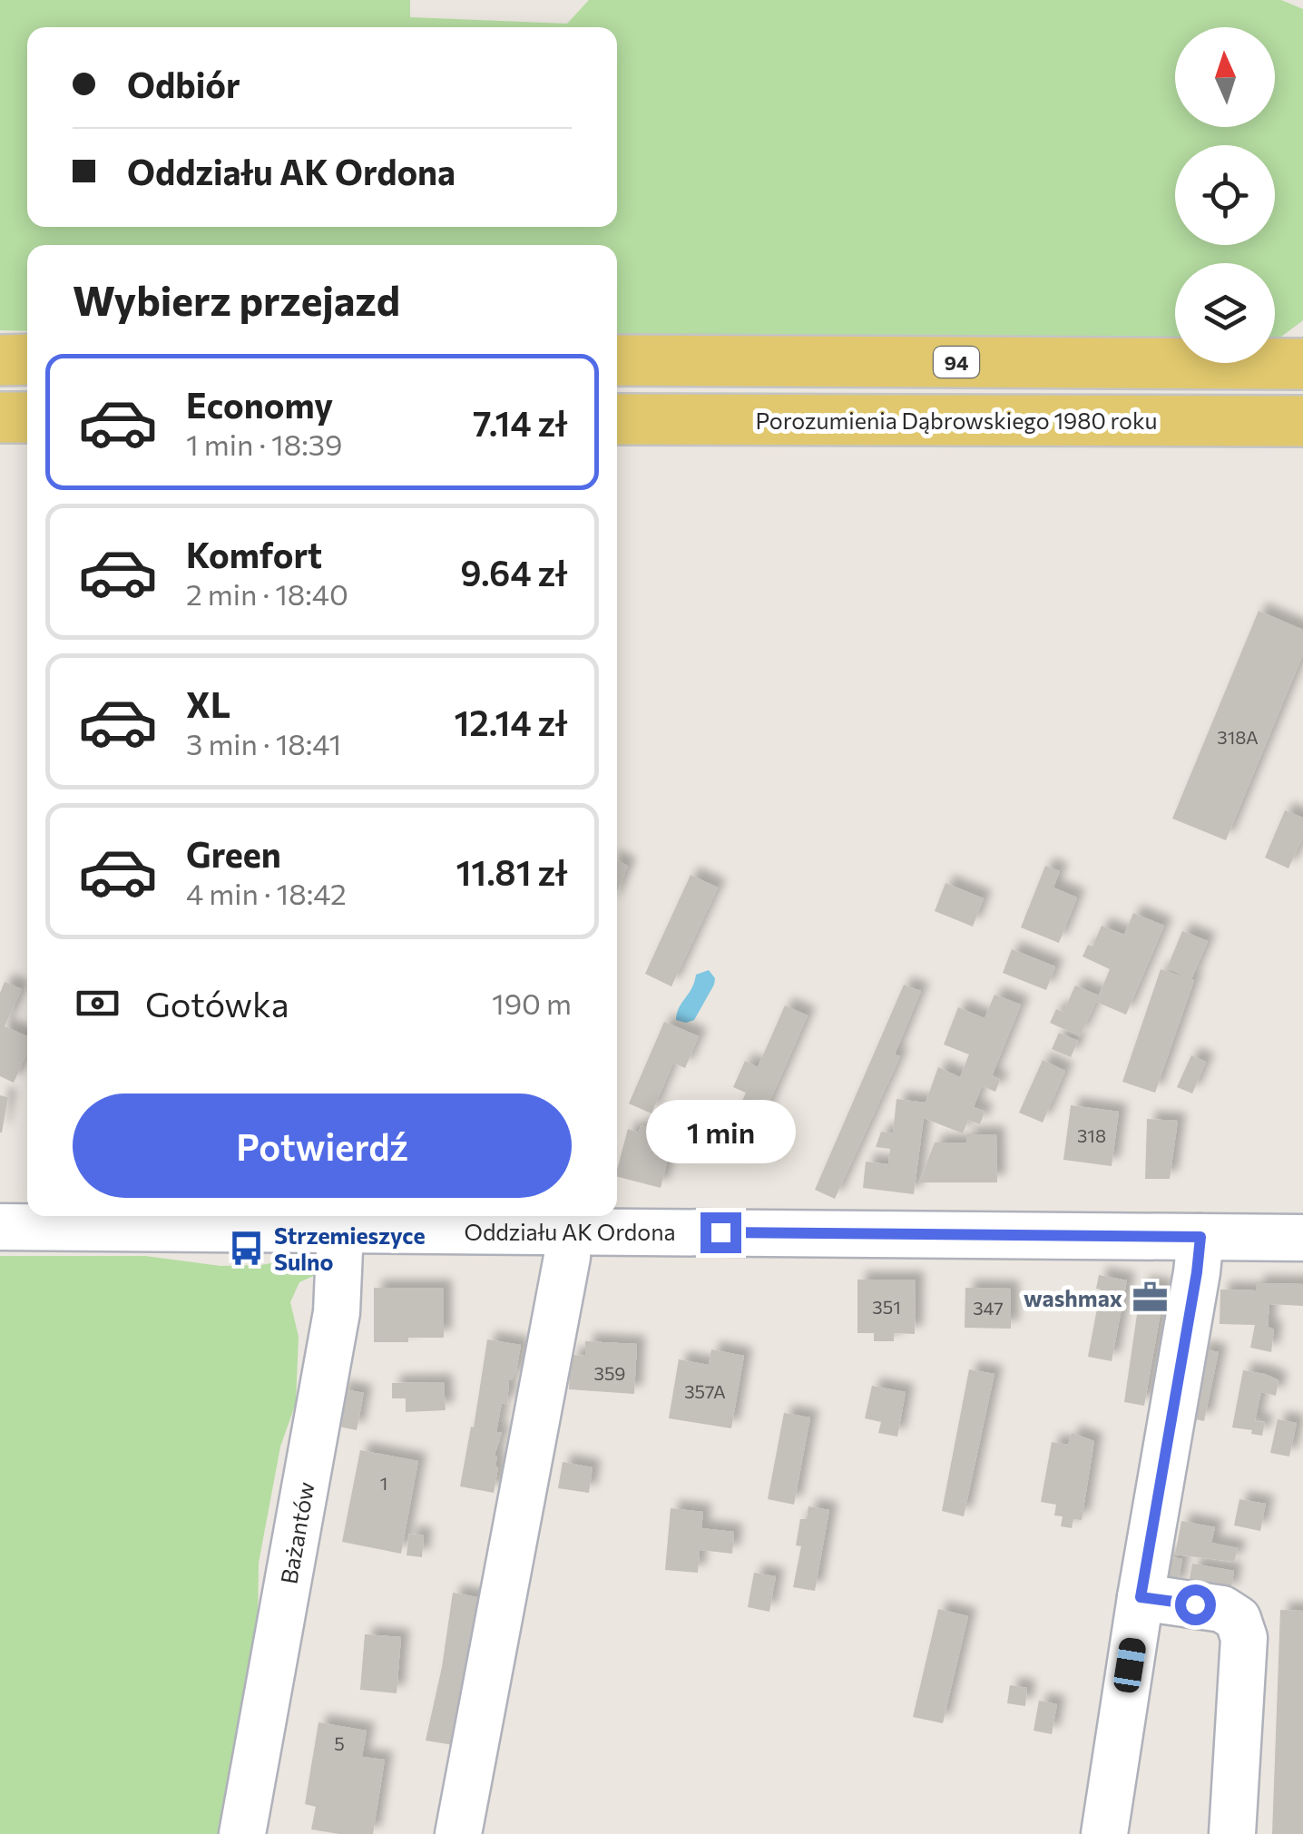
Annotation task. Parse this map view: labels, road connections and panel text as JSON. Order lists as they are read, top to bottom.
{
  "streets": {
    "main road": ["94", "Porozumienia Dąbrowskiego 1980 roku"],
    "street": ["Oddziału AK Ordona", "Bażantów"]
  },
  "crossings": [
    ["Oddziału AK Ordona", "Bażantów"]
  ],
  "places": {
    "bus stop": ["Strzemieszyce Sulno"],
    "office": ["washmax"]
  },
  "house_numbers": [
    "318A",
    "318",
    "351",
    "347",
    "359",
    "357A",
    "1",
    "5"
  ],
  "north": "top",
  "page": {
    "banner": ["Odbiór", "Oddziału AK Ordona"],
    "heading": "Wybierz przejazd",
    "list": [
      {
        "name": "Economy",
        "note": "1 min · 18:39",
        "value": "7.14 zł"
      },
      {
        "name": "Komfort",
        "note": "2 min · 18:40",
        "value": "9.64 zł"
      },
      {
        "name": "XL",
        "note": "3 min · 18:41",
        "value": "12.14 zł"
      },
      {
        "name": "Green",
        "note": "4 min · 18:42",
        "value": "11.81 zł"
      }
    ],
    "pay": ["Gotówka", "190 m"],
    "buttons": "Potwierdź",
    "bubble": "1 min"
  }
}
